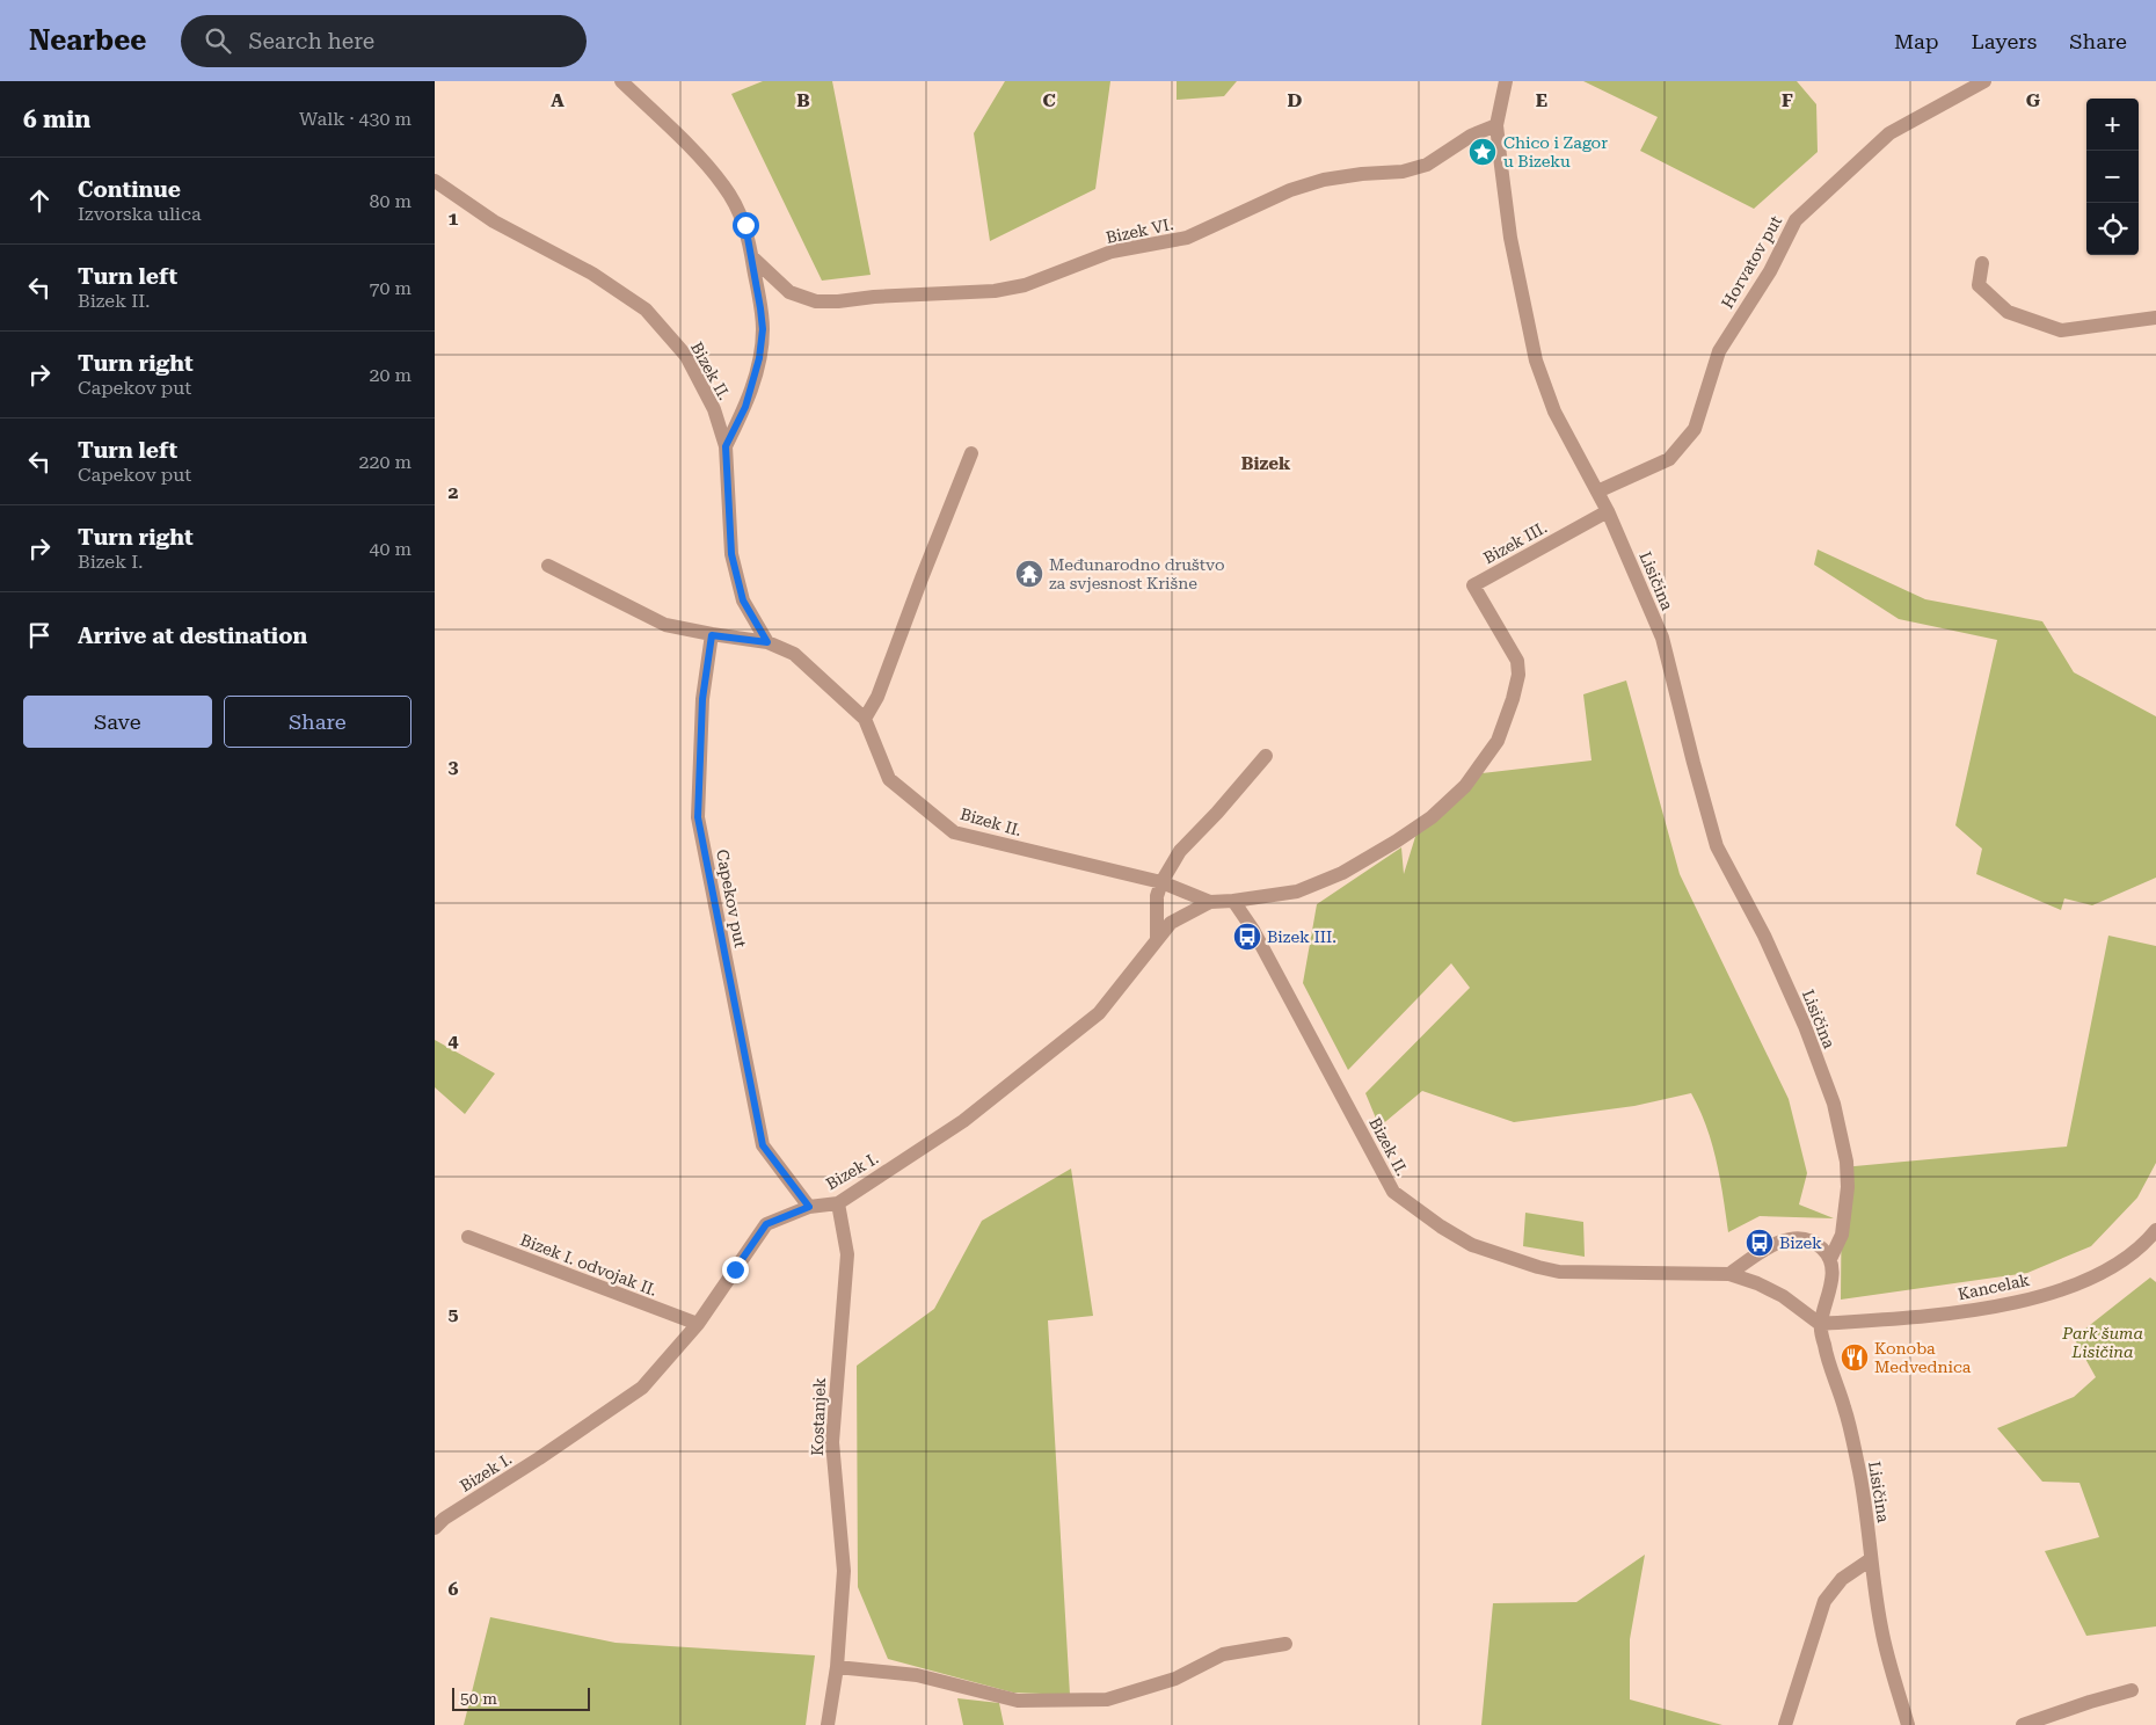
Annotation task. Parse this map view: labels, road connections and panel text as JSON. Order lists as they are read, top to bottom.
{
  "streets": {
    "street": [
      "Bizek VI.",
      "Horvatov put",
      "Bizek II.",
      "Bizek III.",
      "Lisičina",
      "Capekov put",
      "Bizek I.",
      "Bizek I. odvojak II.",
      "Kancelak",
      "Kostanjek"
    ]
  },
  "crossings": [
    ["Bizek II.", "Bizek III."],
    ["Bizek II.", "Lisičina"],
    ["Bizek II.", "Bizek I."],
    ["Bizek II.", "Kancelak"],
    ["Bizek III.", "Lisičina"],
    ["Lisičina", "Kancelak"],
    ["Capekov put", "Bizek I."],
    ["Bizek I.", "Bizek I. odvojak II."],
    ["Bizek I.", "Kostanjek"]
  ],
  "districts": ["Bizek"],
  "parks": ["Park šuma Lisičina"],
  "places": {
    "place": ["Chico i Zagor u Bizeku"],
    "temple": ["Međunarodno društvo za svjesnost Krišne"],
    "bus stop": ["Bizek III.", "Bizek"],
    "restaurant": ["Konoba Medvednica"]
  },
  "scale_bar": "50 m",
  "page": {
    "header": "Nearbee",
    "search": "Search here",
    "nav": ["Map", "Layers", "Share"],
    "heading": ["6 min", "Walk · 430 m"],
    "map_buttons": ["+", "−"],
    "list": [
      ["Continue", "Izvorska ulica", "80 m"],
      ["Turn left", "Bizek II.", "70 m"],
      ["Turn right", "Capekov put", "20 m"],
      ["Turn left", "Capekov put", "220 m"],
      ["Turn right", "Bizek I.", "40 m"],
      "Arrive at destination"
    ],
    "buttons": ["Save", "Share"],
    "scale": "50 m"
  },
  "grid": {
    "columns": [
      "A",
      "B",
      "C",
      "D",
      "E",
      "F",
      "G"
    ],
    "rows": [
      "1",
      "2",
      "3",
      "4",
      "5",
      "6"
    ]
  }
}
